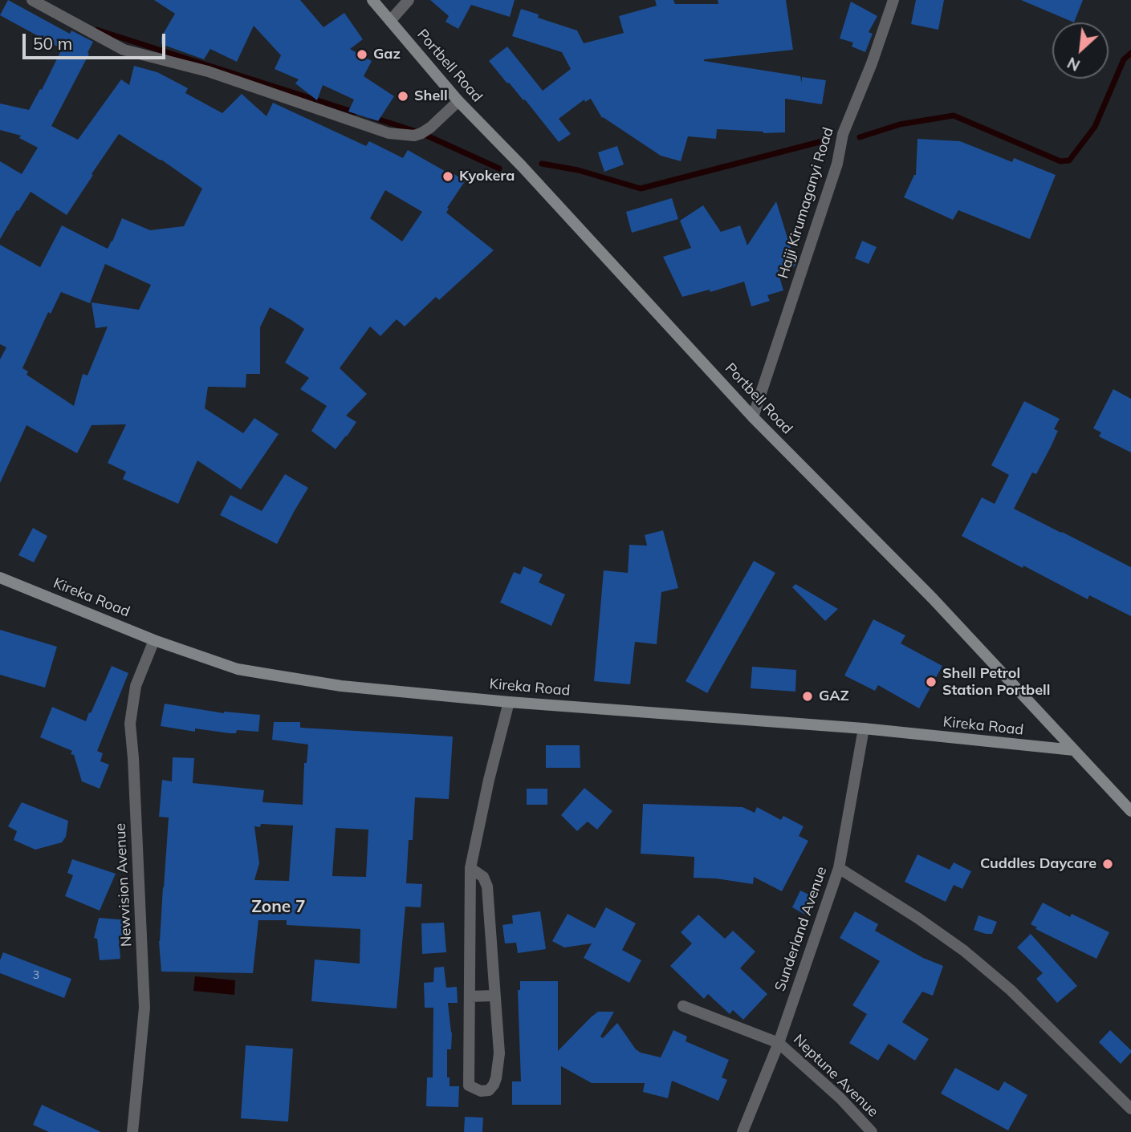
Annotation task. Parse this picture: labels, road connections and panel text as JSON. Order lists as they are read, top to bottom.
{
  "streets": {
    "main road": ["Portbell Road", "Kireka Road"],
    "street": [
      "Hajji Kirumaganyi Road",
      "Newvision Avenue",
      "Sunderland Avenue",
      "Neptune Avenue"
    ]
  },
  "crossings": [
    ["Portbell Road", "Hajji Kirumaganyi Road"],
    ["Portbell Road", "Kireka Road"],
    ["Kireka Road", "Newvision Avenue"],
    ["Kireka Road", "Sunderland Avenue"],
    ["Sunderland Avenue", "Neptune Avenue"]
  ],
  "districts": ["Zone 7"],
  "places": [
    "Gaz",
    "Shell",
    "Kyokera",
    "Shell Petrol Station Portbell",
    "GAZ",
    "Cuddles Daycare"
  ],
  "house_numbers": ["3"],
  "scale_bar": "50 m",
  "north": "bottom left"
}
